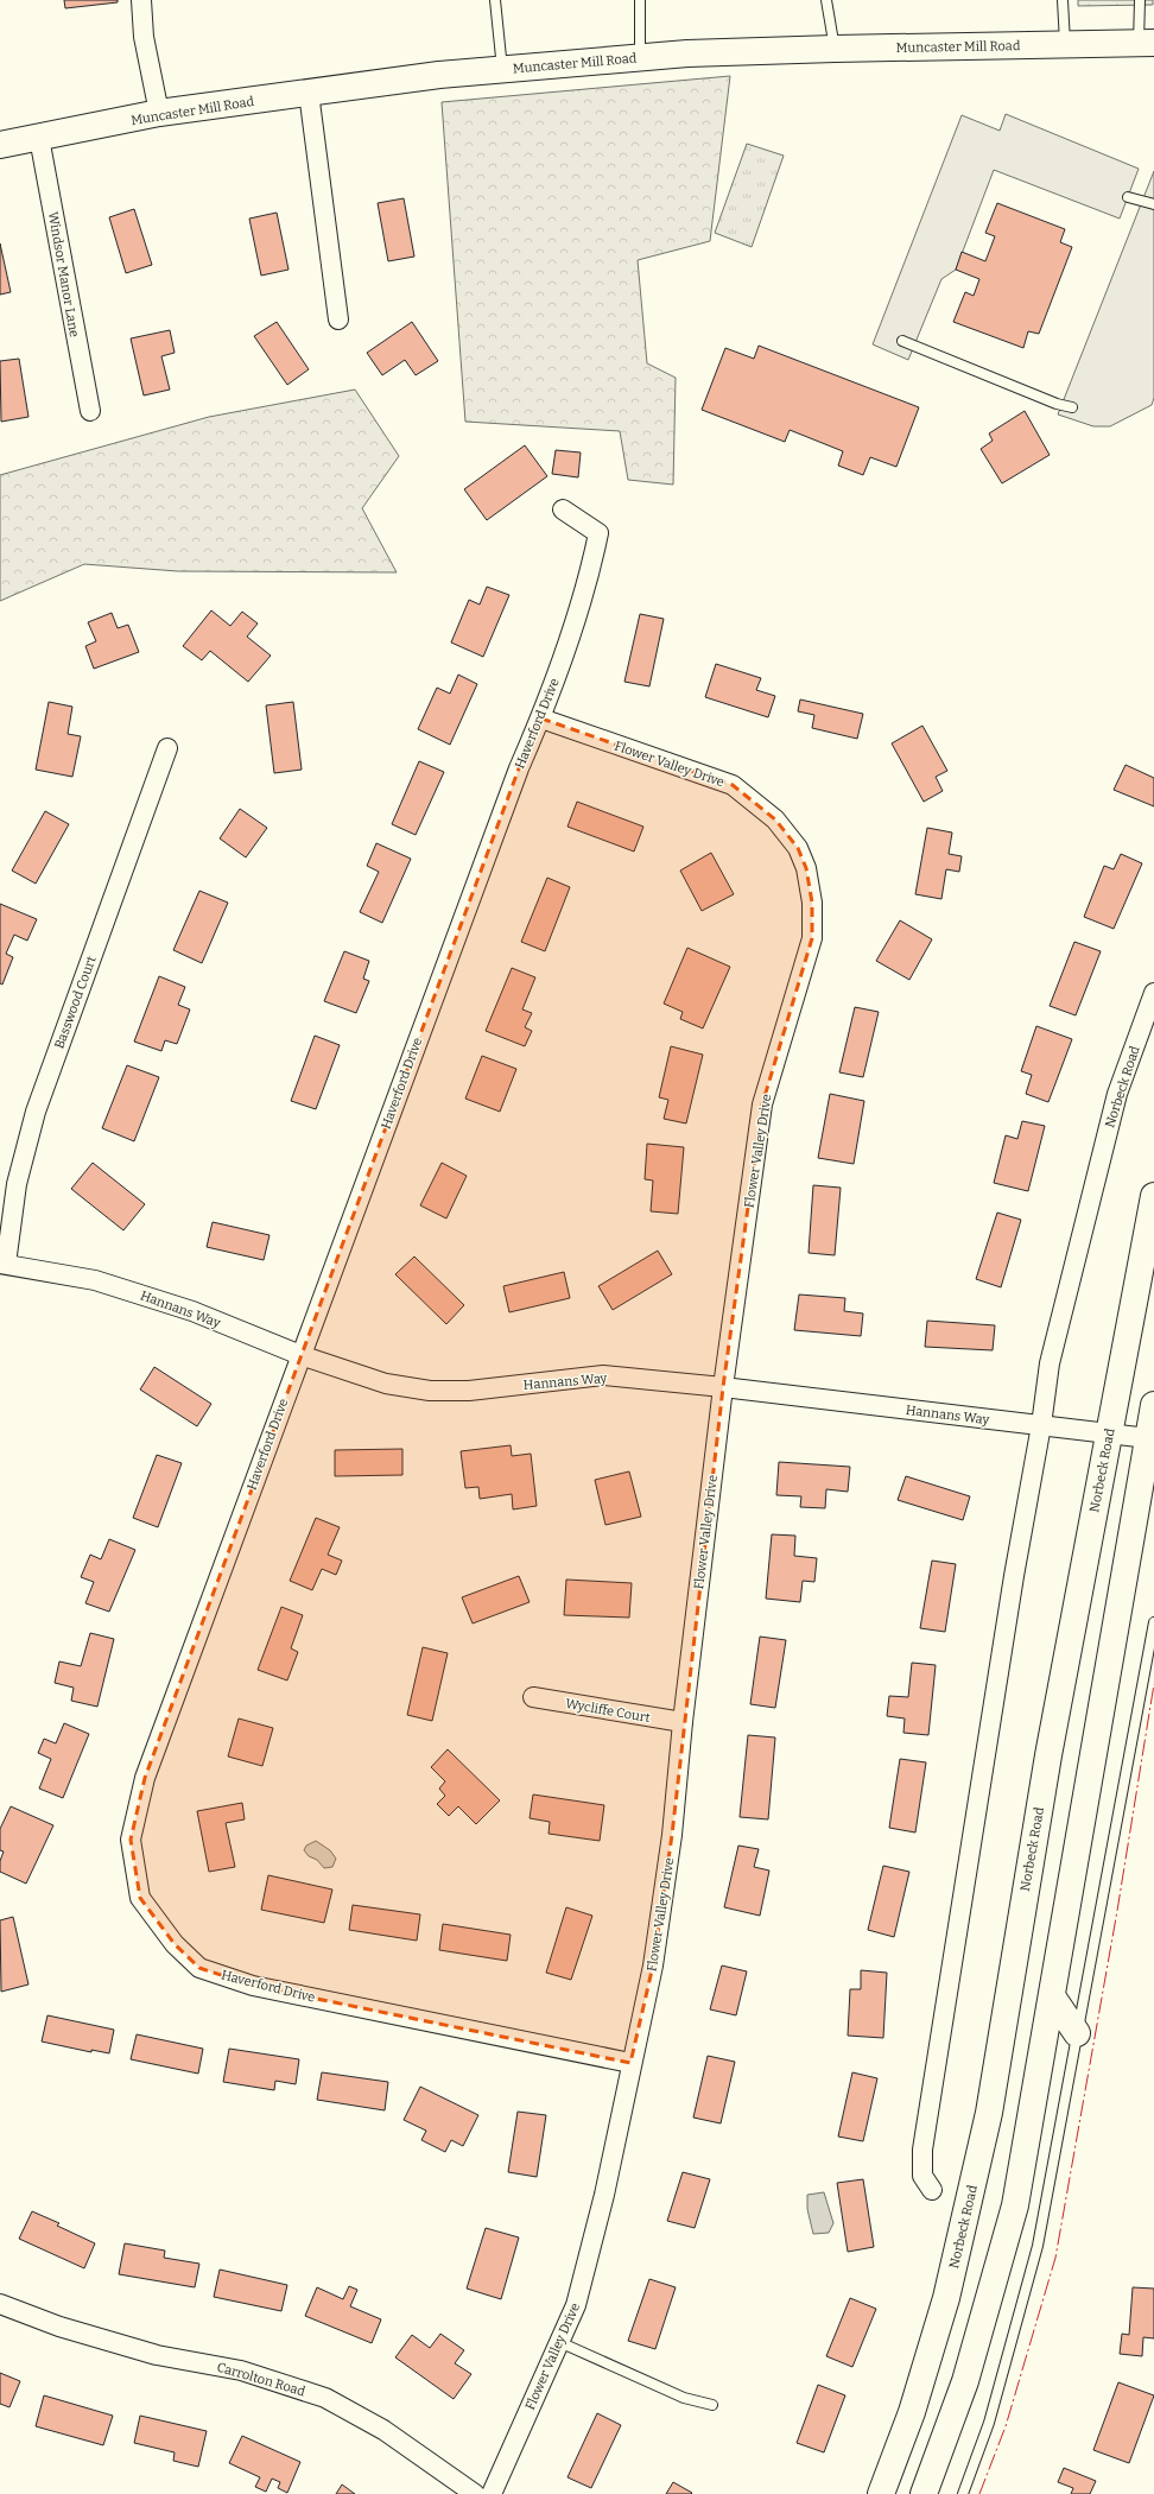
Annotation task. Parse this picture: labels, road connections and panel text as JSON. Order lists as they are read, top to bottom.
{
  "streets": {
    "main road": ["Muncaster Mill Road", "Norbeck Road"],
    "street": [
      "Windsor Manor Lane",
      "Haverford Drive",
      "Flower Valley Drive",
      "Basswood Court",
      "Hannans Way",
      "Wycliffe Court",
      "Carrolton Road"
    ]
  },
  "crossings": [
    ["Muncaster Mill Road", "Windsor Manor Lane"],
    ["Haverford Drive", "Flower Valley Drive"],
    ["Haverford Drive", "Hannans Way"],
    ["Flower Valley Drive", "Hannans Way"],
    ["Flower Valley Drive", "Wycliffe Court"],
    ["Basswood Court", "Hannans Way"],
    ["Norbeck Road", "Hannans Way"]
  ]
}
